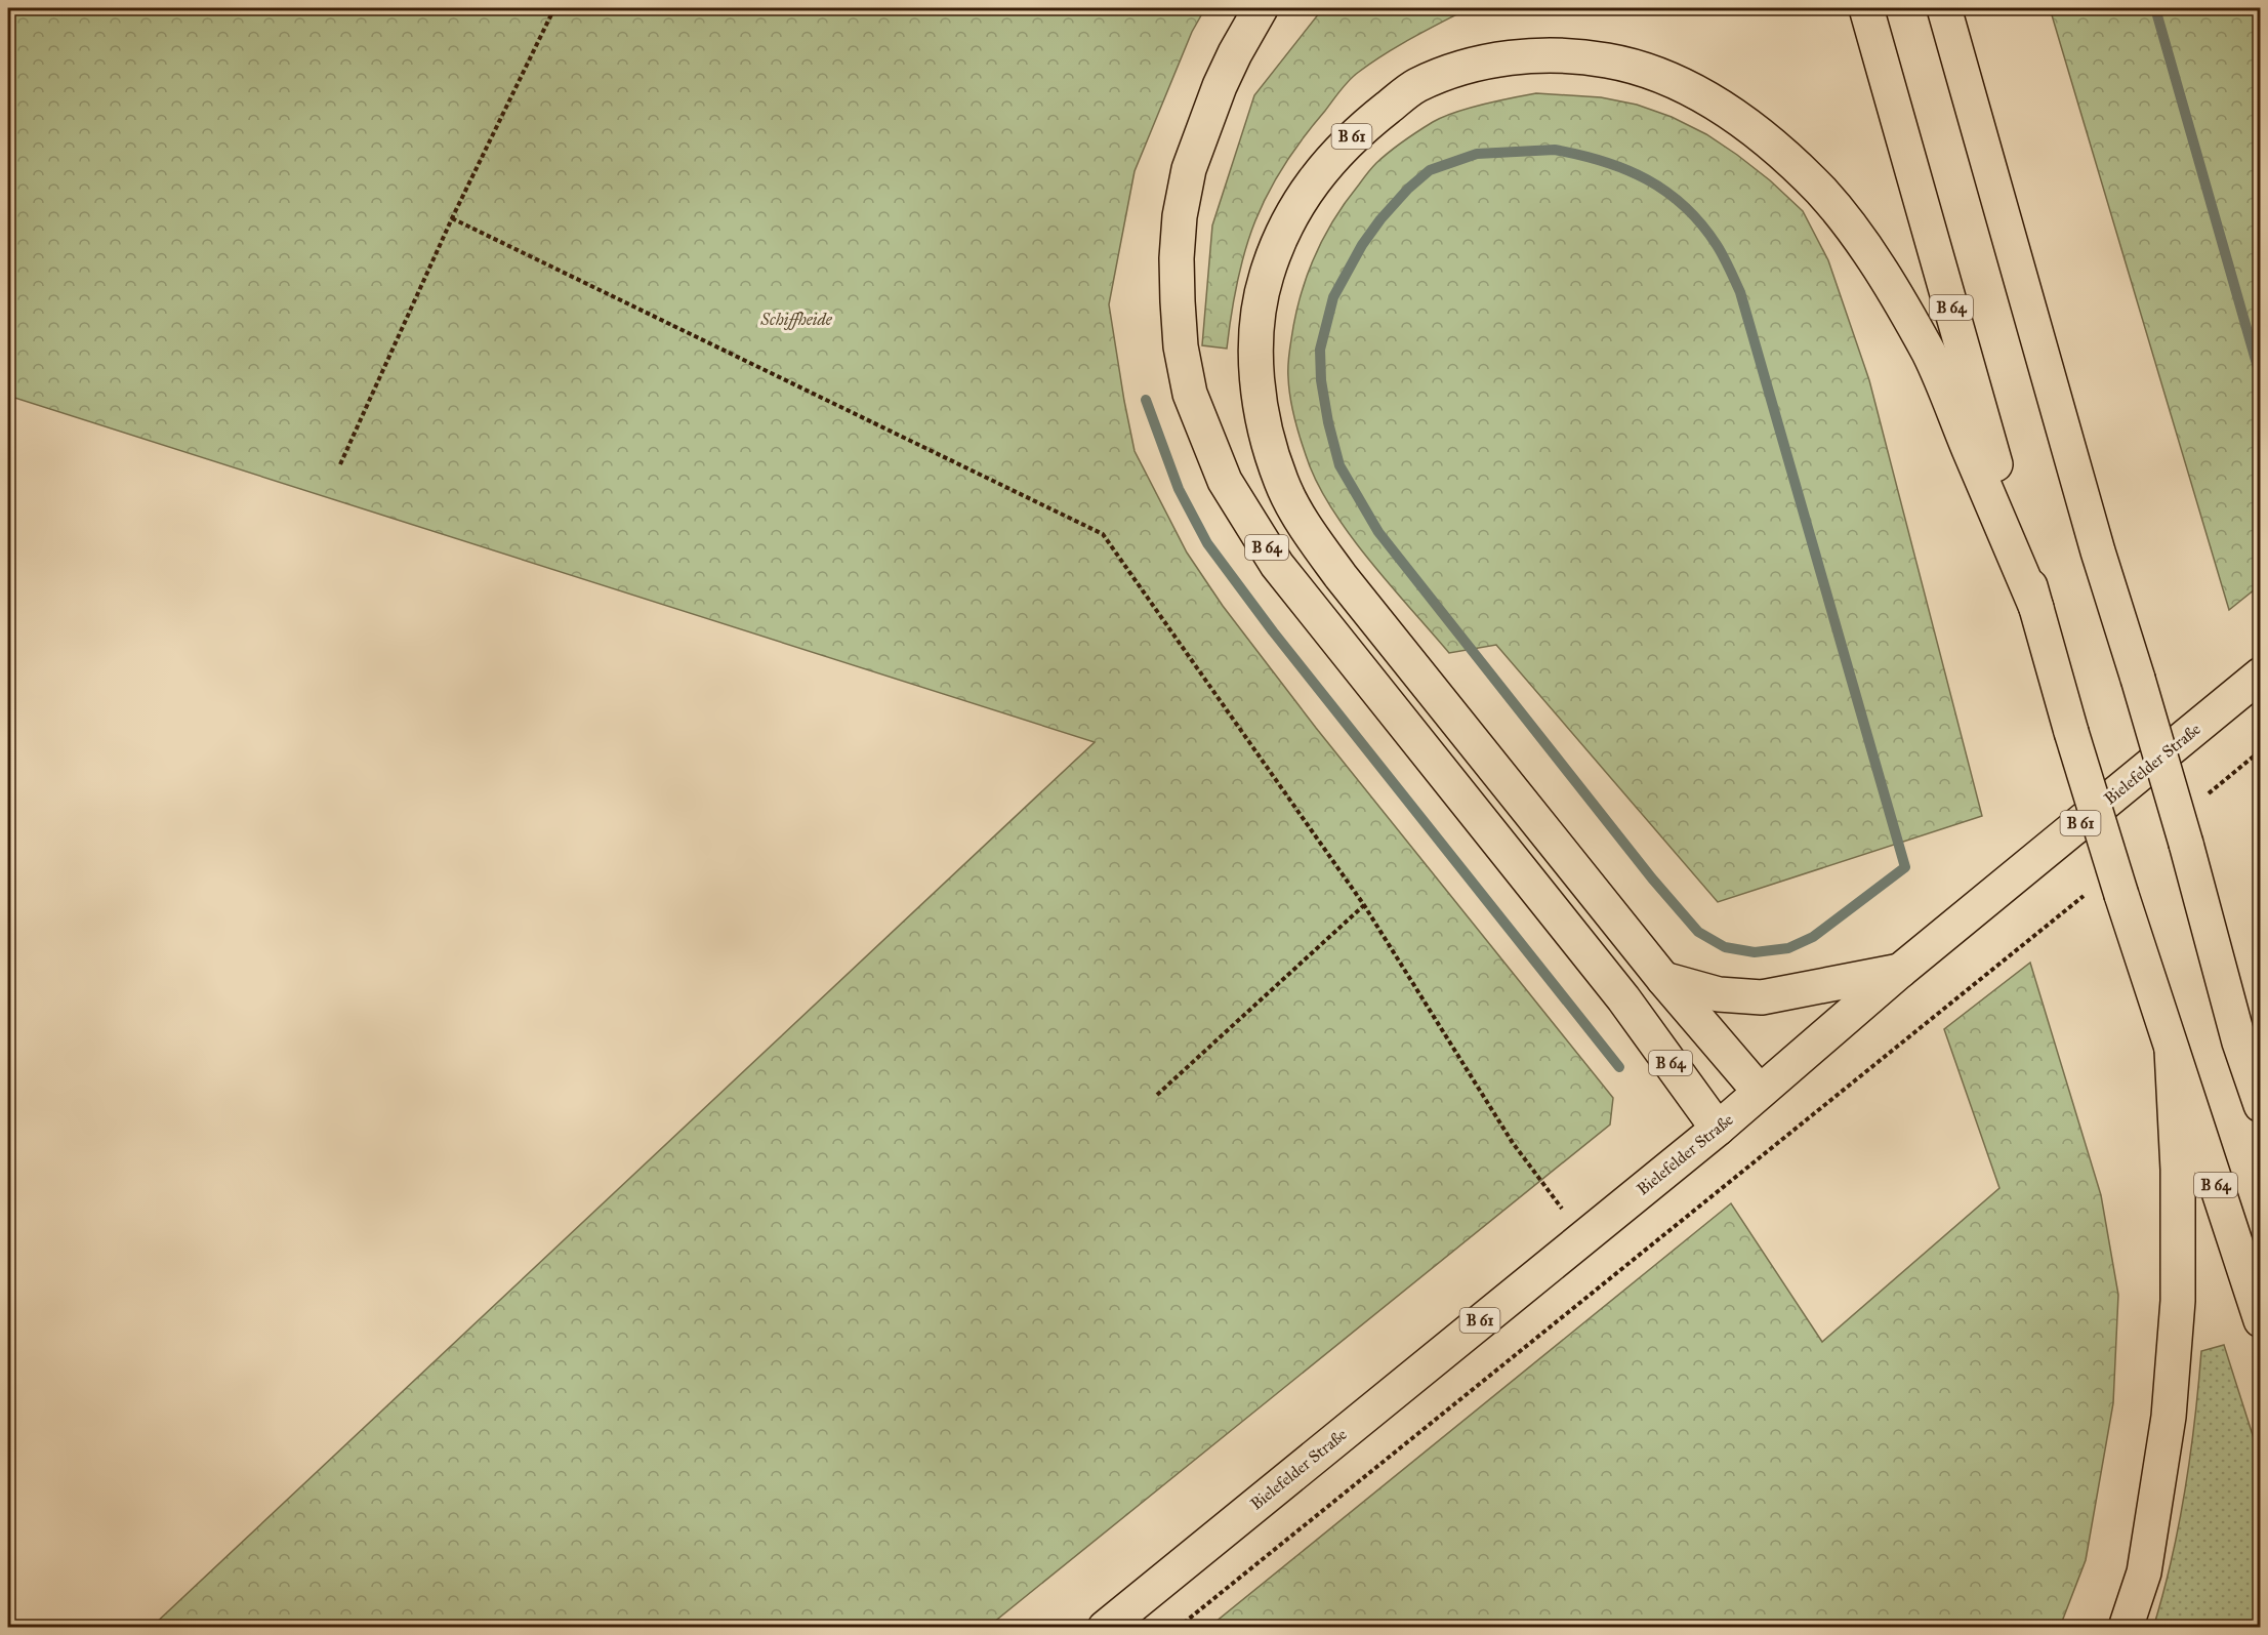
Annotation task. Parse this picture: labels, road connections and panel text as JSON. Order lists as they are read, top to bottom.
{
  "streets": {
    "main road": ["B 61", "B 64", "Bielefelder Straße"]
  },
  "crossings": [
    ["B 61", "B 64"],
    ["B 61", "Bielefelder Straße"],
    ["B 64", "Bielefelder Straße"]
  ],
  "parks": ["Schiffheide"]
}
